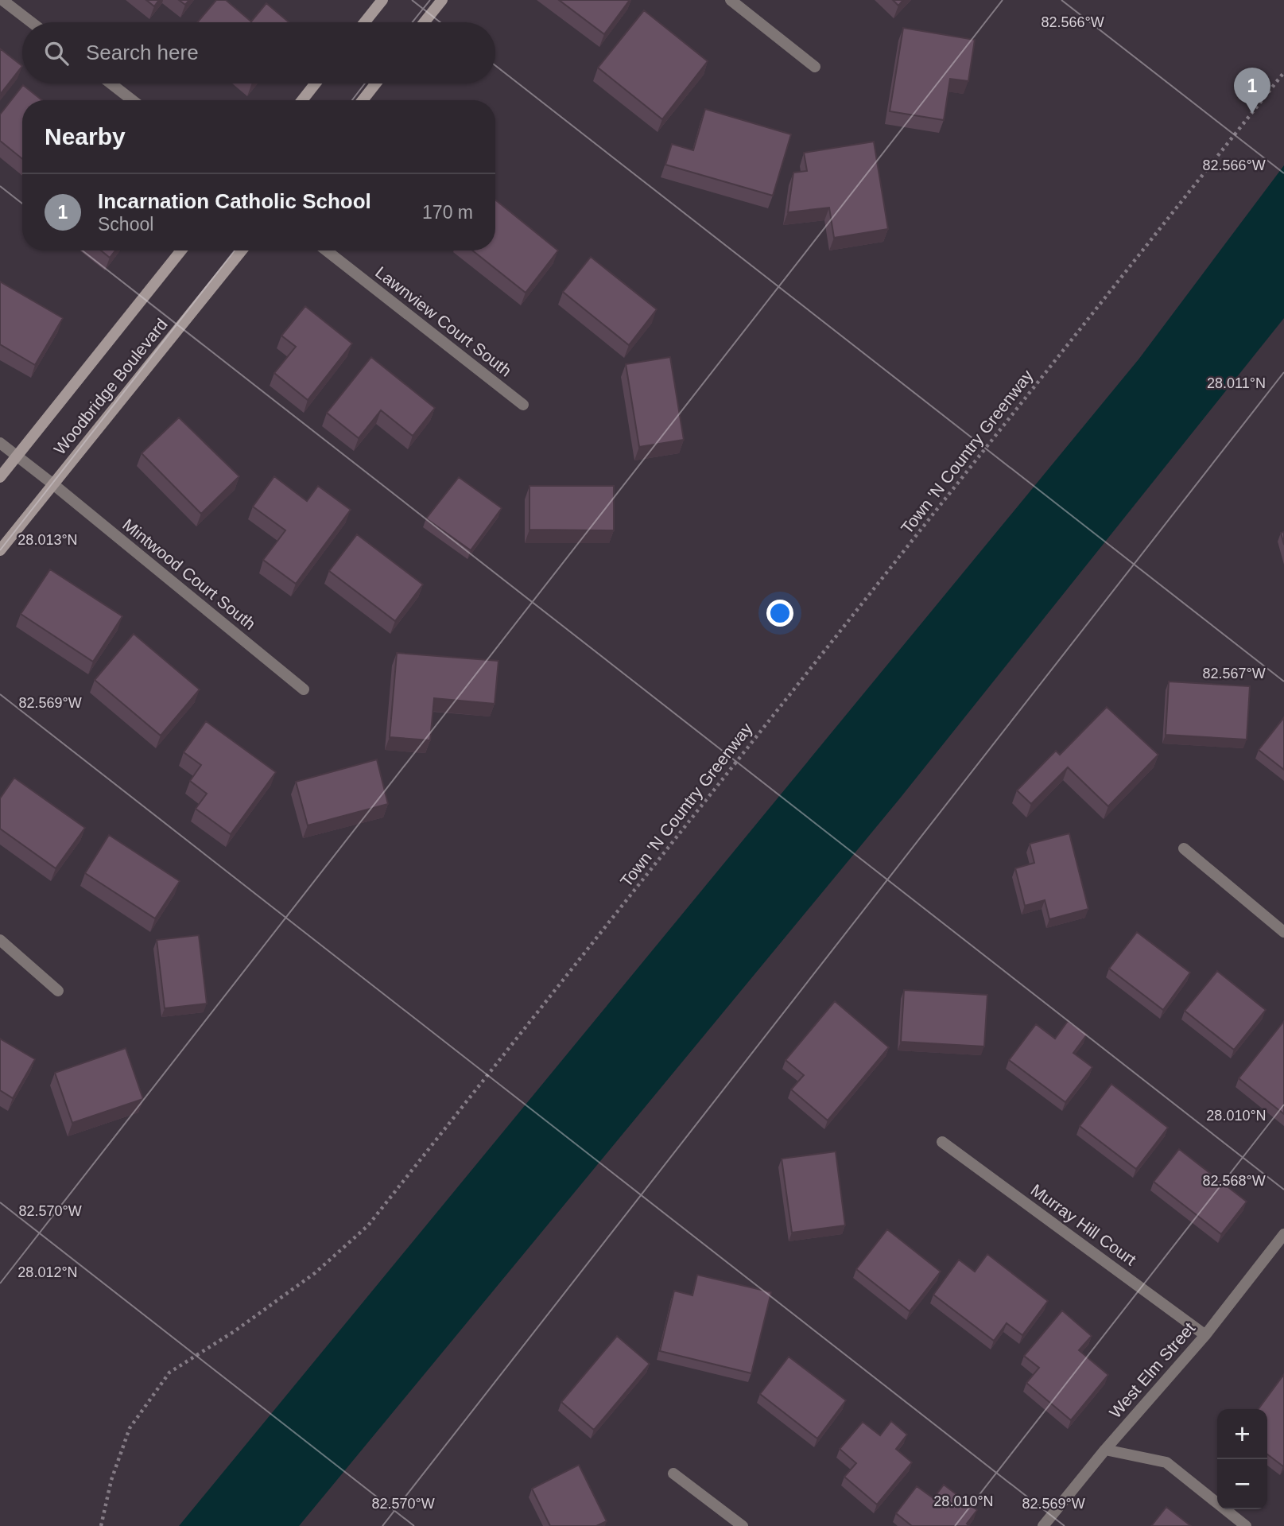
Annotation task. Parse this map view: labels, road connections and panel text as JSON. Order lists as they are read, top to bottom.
{
  "streets": {
    "street": [
      "Lawnview Court South",
      "Woodbridge Boulevard",
      "Mintwood Court South",
      "Murray Hill Court",
      "West Elm Street"
    ],
    "path": ["Town 'N Country Greenway"]
  },
  "crossings": [
    ["Woodbridge Boulevard", "Mintwood Court South"],
    ["Murray Hill Court", "West Elm Street"]
  ],
  "page": {
    "search": "Search here",
    "pins": "1",
    "heading": "Nearby",
    "list": [
      {
        "mark": "1",
        "name": "Incarnation Catholic School",
        "note": "School",
        "value": "170 m"
      }
    ],
    "map_buttons": ["+", "−"]
  },
  "coordinates": [
    "82.566°W",
    "28.011°N",
    "28.013°N",
    "82.567°W",
    "82.569°W",
    "28.010°N",
    "82.568°W",
    "82.570°W",
    "28.012°N"
  ]
}
